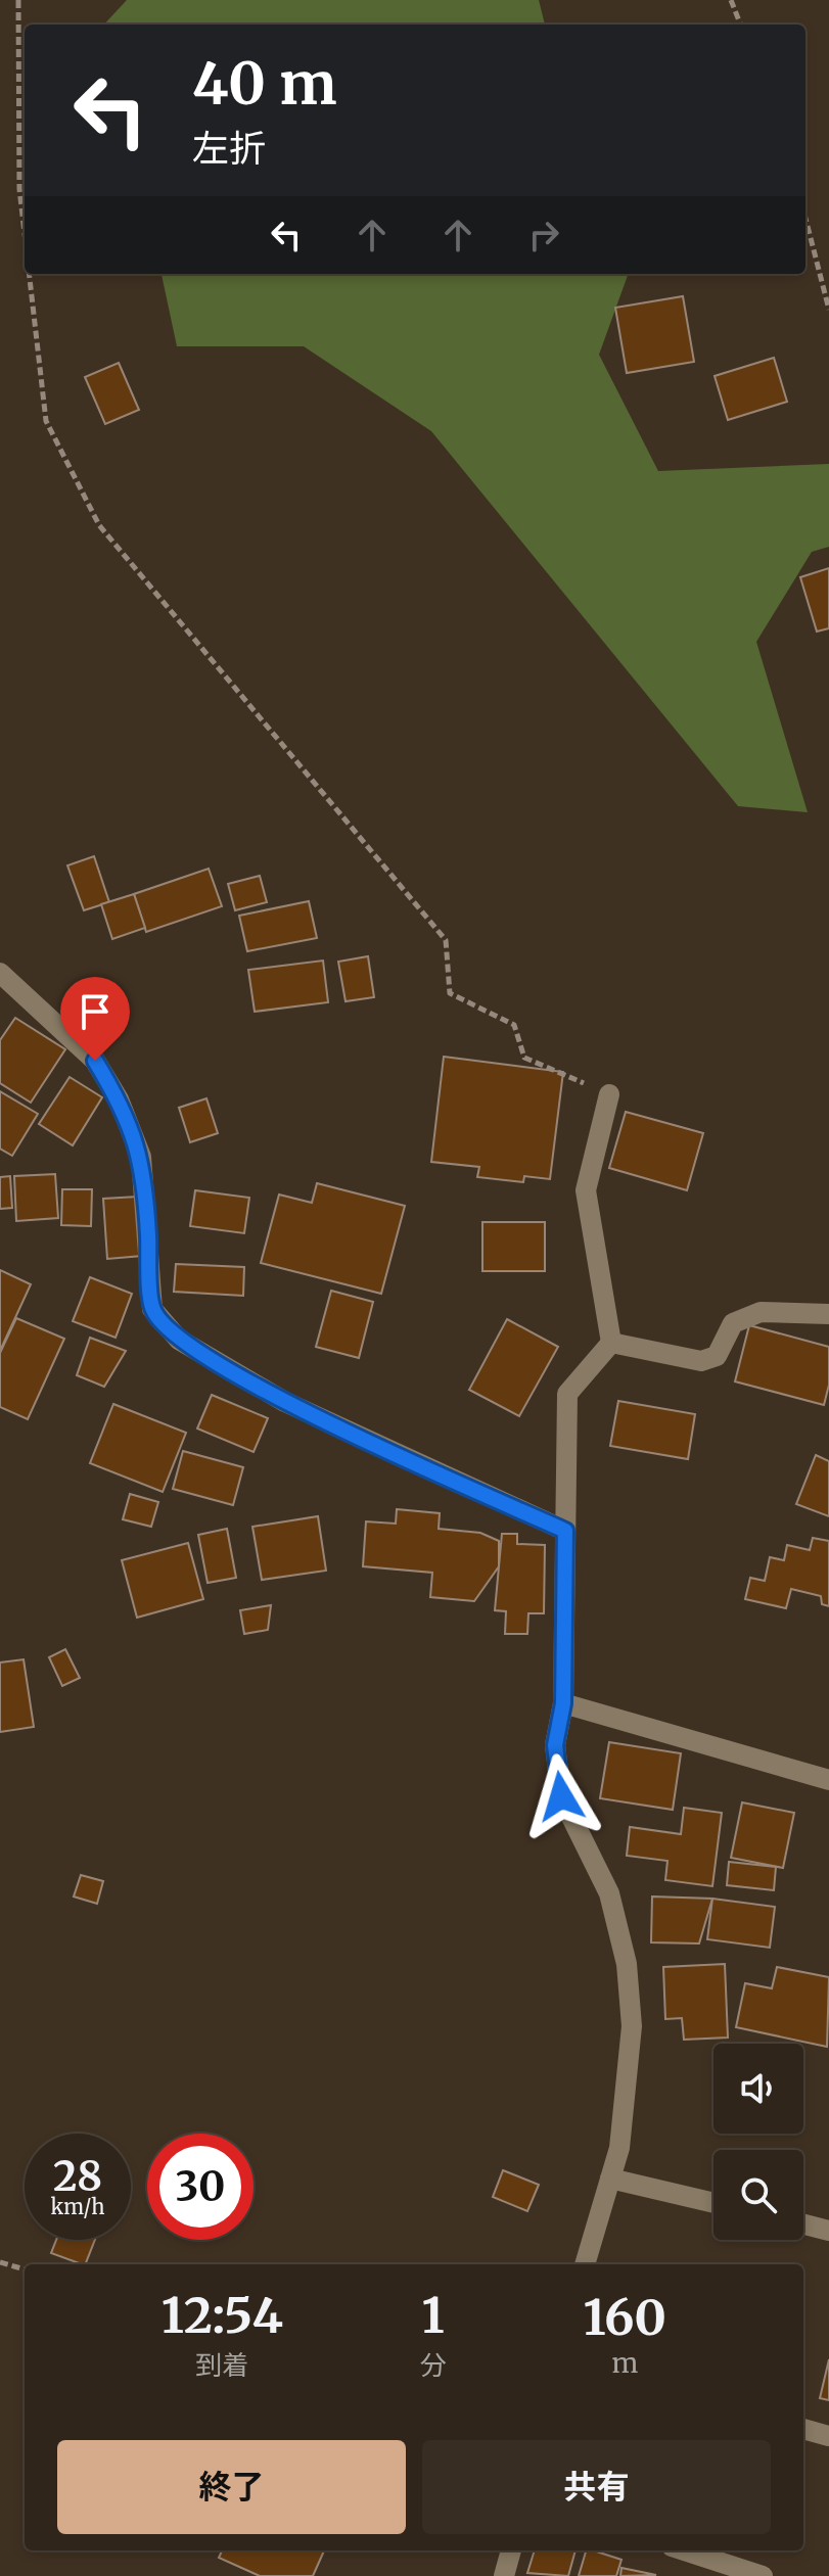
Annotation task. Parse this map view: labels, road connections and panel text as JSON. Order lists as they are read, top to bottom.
{
  "page": {
    "turn": ["40 m", "左折"],
    "speed": "28 km/h",
    "limit": "30",
    "eta": [
      "12:54",
      "到着",
      "1",
      "分",
      "160",
      "m"
    ],
    "buttons": ["終了", "共有"]
  }
}
